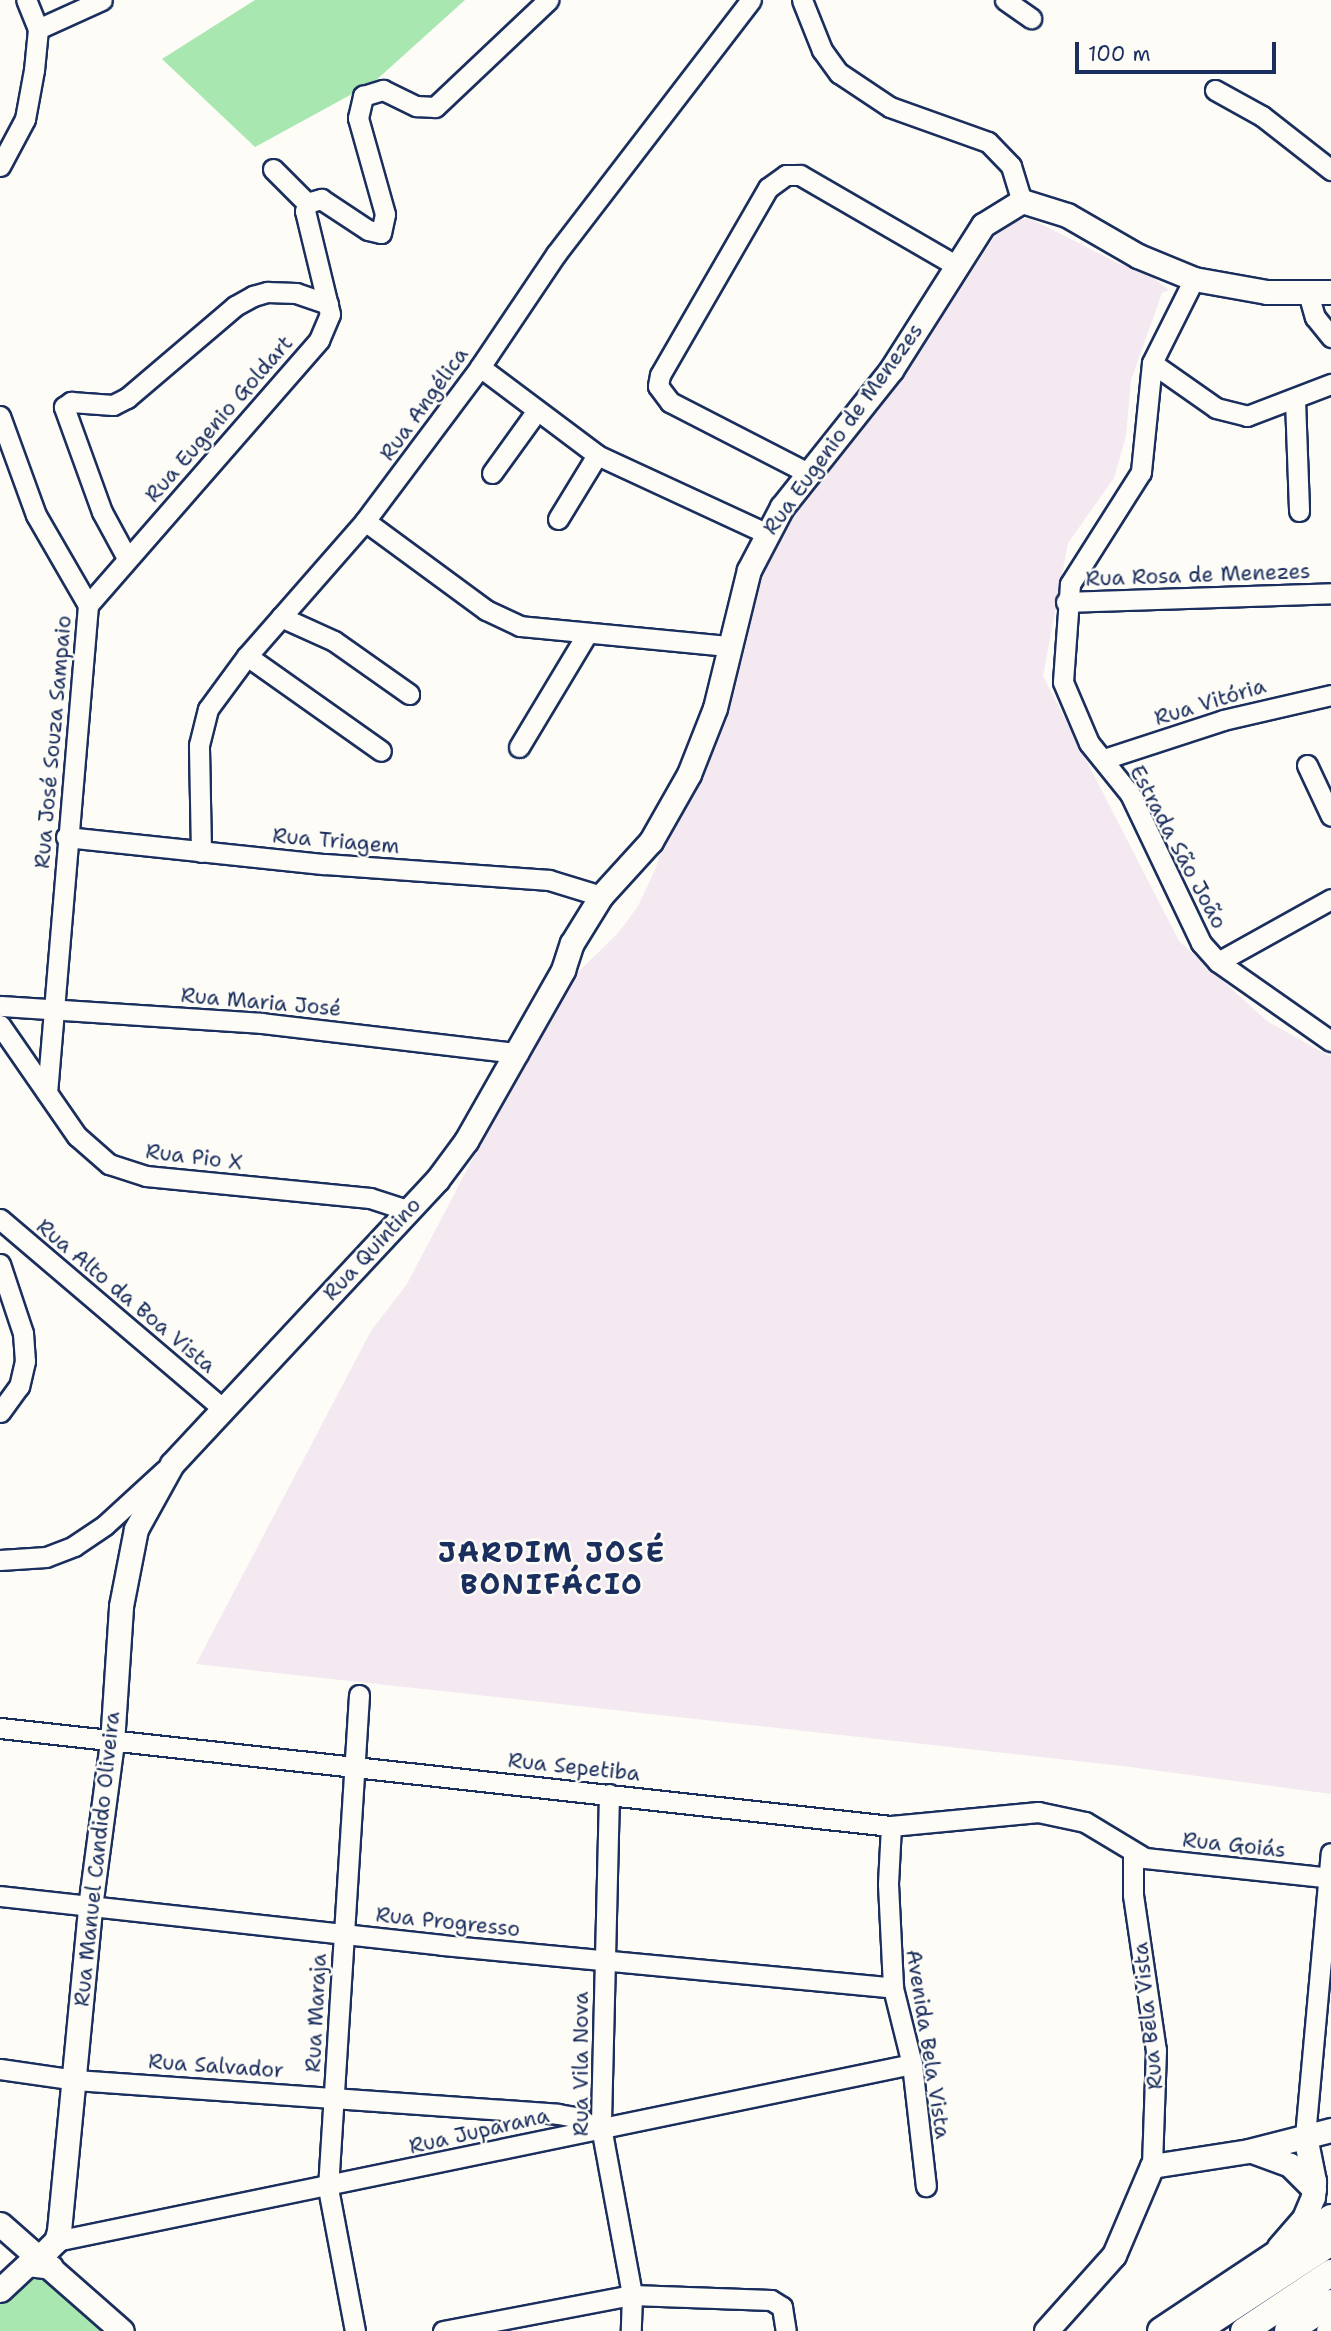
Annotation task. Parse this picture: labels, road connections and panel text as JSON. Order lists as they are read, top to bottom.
{
  "streets": {
    "main road": ["Rua Eugenio de Menezes", "Rua Quintino", "Rua Manuel Candido Oliveira"],
    "street": [
      "Rua Angélica",
      "Rua Eugenio Goldart",
      "Rua Rosa de Menezes",
      "Rua Vitória",
      "Rua José Souza Sampaio",
      "Rua Triagem",
      "Estrada São João",
      "Rua Maria José",
      "Rua Pio X",
      "Rua Alto da Boa Vista",
      "Rua Sepetiba",
      "Rua Goiás",
      "Rua Progresso",
      "Rua Maraja",
      "Rua Bela Vista",
      "Avenida Bela Vista",
      "Rua Vila Nova",
      "Rua Salvador",
      "Rua Juparana"
    ]
  },
  "crossings": [
    ["Rua Angélica", "Rua Triagem"],
    ["Rua Eugenio Goldart", "Rua José Souza Sampaio"],
    ["Rua Eugenio de Menezes", "Rua Quintino"],
    ["Rua Rosa de Menezes", "Estrada São João"],
    ["Rua Vitória", "Estrada São João"],
    ["Rua José Souza Sampaio", "Rua Triagem"],
    ["Rua José Souza Sampaio", "Rua Maria José"],
    ["Rua José Souza Sampaio", "Rua Pio X"],
    ["Rua Triagem", "Rua Quintino"],
    ["Rua Maria José", "Rua Quintino"],
    ["Rua Pio X", "Rua Quintino"],
    ["Rua Quintino", "Rua Alto da Boa Vista"],
    ["Rua Quintino", "Rua Manuel Candido Oliveira"],
    ["Rua Sepetiba", "Rua Goiás"],
    ["Rua Sepetiba", "Rua Manuel Candido Oliveira"],
    ["Rua Sepetiba", "Rua Maraja"],
    ["Rua Sepetiba", "Rua Bela Vista"],
    ["Rua Sepetiba", "Avenida Bela Vista"],
    ["Rua Sepetiba", "Rua Vila Nova"],
    ["Rua Goiás", "Rua Bela Vista"],
    ["Rua Manuel Candido Oliveira", "Rua Progresso"],
    ["Rua Manuel Candido Oliveira", "Rua Salvador"],
    ["Rua Manuel Candido Oliveira", "Rua Juparana"],
    ["Rua Progresso", "Rua Maraja"],
    ["Rua Progresso", "Avenida Bela Vista"],
    ["Rua Progresso", "Rua Vila Nova"],
    ["Rua Maraja", "Rua Salvador"],
    ["Rua Maraja", "Rua Juparana"],
    ["Avenida Bela Vista", "Rua Juparana"],
    ["Rua Vila Nova", "Rua Salvador"],
    ["Rua Vila Nova", "Rua Juparana"],
    ["Rua Salvador", "Rua Juparana"]
  ],
  "districts": ["JARDIM JOSÉ BONIFÁCIO"],
  "scale_bar": "100 m"
}
